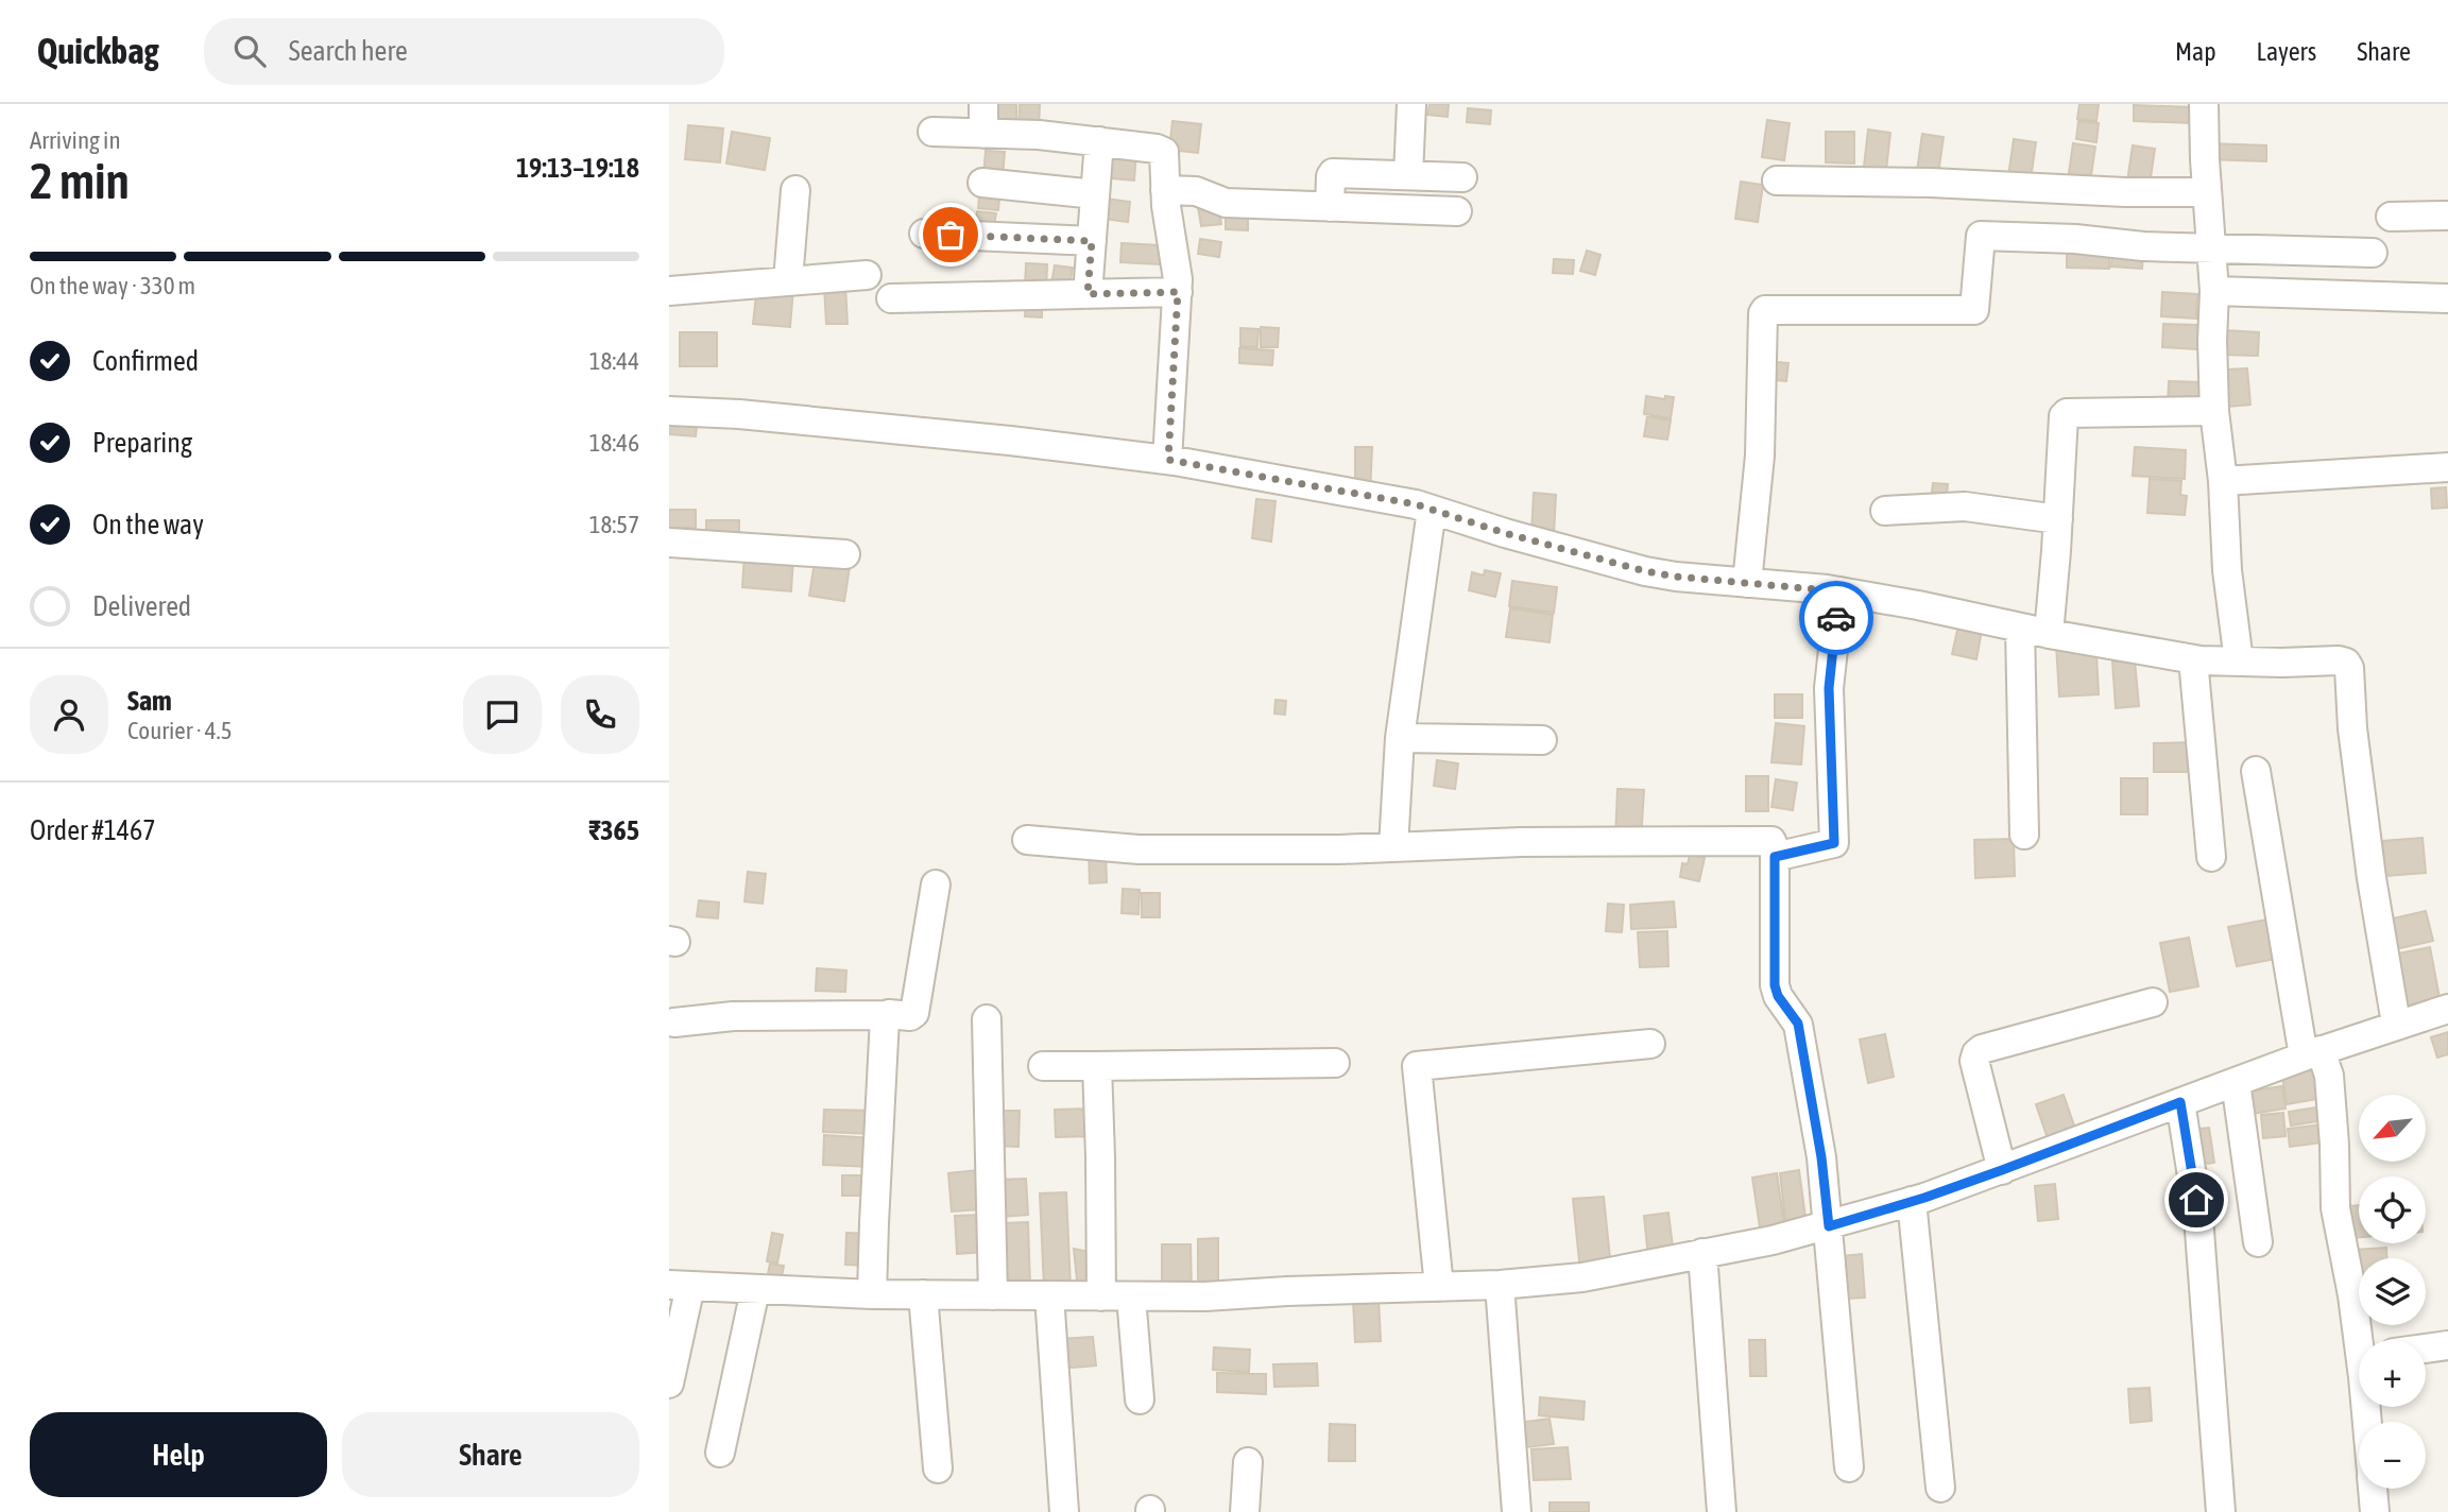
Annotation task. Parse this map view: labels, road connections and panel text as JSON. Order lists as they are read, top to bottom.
{
  "north": "bottom left",
  "page": {
    "header": "Quickbag",
    "search": "Search here",
    "nav": ["Map", "Layers", "Share"],
    "heading": ["2 min", "Arriving in", "19:13–19:18"],
    "panel": [
      "Sam",
      "Courier · 4.5",
      "Order #1467",
      "₹365"
    ],
    "bar": "On the way · 330 m",
    "list": [
      ["Confirmed", "18:44"],
      ["Preparing", "18:46"],
      ["On the way", "18:57"],
      "Delivered"
    ],
    "map_buttons": ["+", "−"],
    "buttons": ["Help", "Share"]
  }
}
